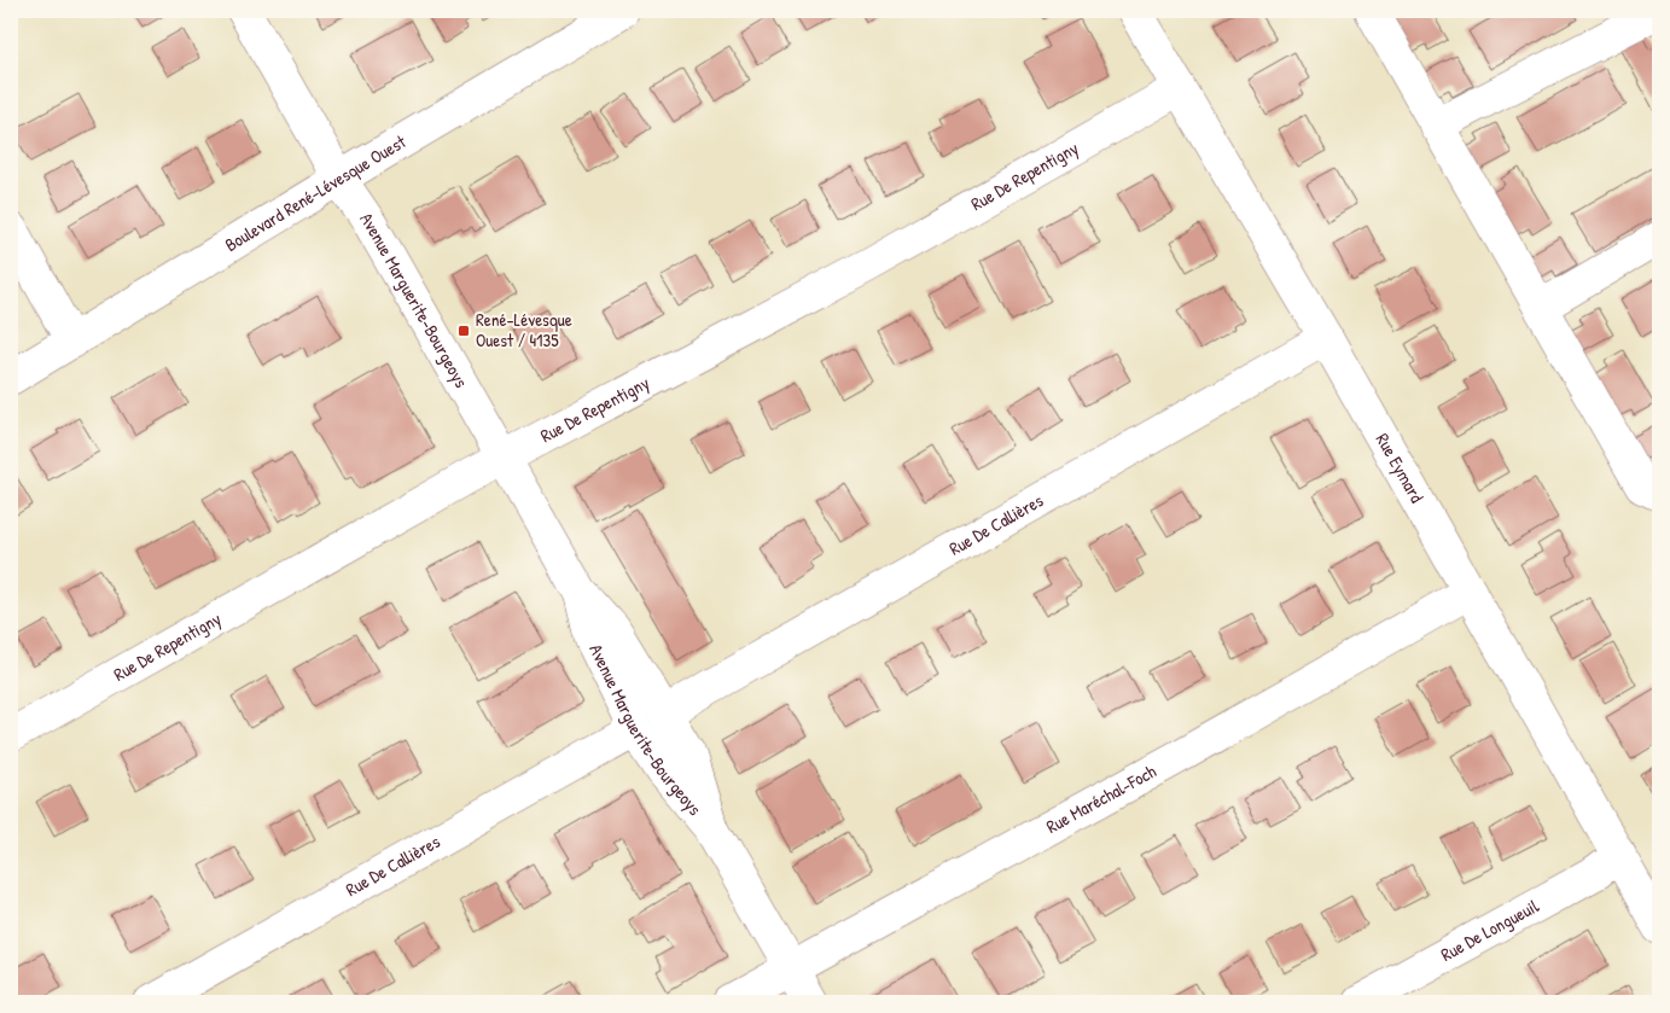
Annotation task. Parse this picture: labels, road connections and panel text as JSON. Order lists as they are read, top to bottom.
{
  "streets": {
    "street": [
      "Rue De Repentigny",
      "Boulevard René-Lévesque Ouest",
      "Avenue Marguerite-Bourgeoys",
      "Rue Eymard",
      "Rue De Callières",
      "Rue Maréchal-Foch",
      "Rue De Longueuil"
    ]
  },
  "crossings": [
    ["Rue De Repentigny", "Avenue Marguerite-Bourgeoys"],
    ["Rue De Repentigny", "Rue Eymard"],
    ["Boulevard René-Lévesque Ouest", "Avenue Marguerite-Bourgeoys"],
    ["Avenue Marguerite-Bourgeoys", "Rue De Callières"],
    ["Avenue Marguerite-Bourgeoys", "Rue Maréchal-Foch"],
    ["Rue Eymard", "Rue De Callières"],
    ["Rue Eymard", "Rue Maréchal-Foch"],
    ["Rue Eymard", "Rue De Longueuil"]
  ],
  "places": {
    "transit": ["René-Lévesque Ouest / 4135"]
  }
}
